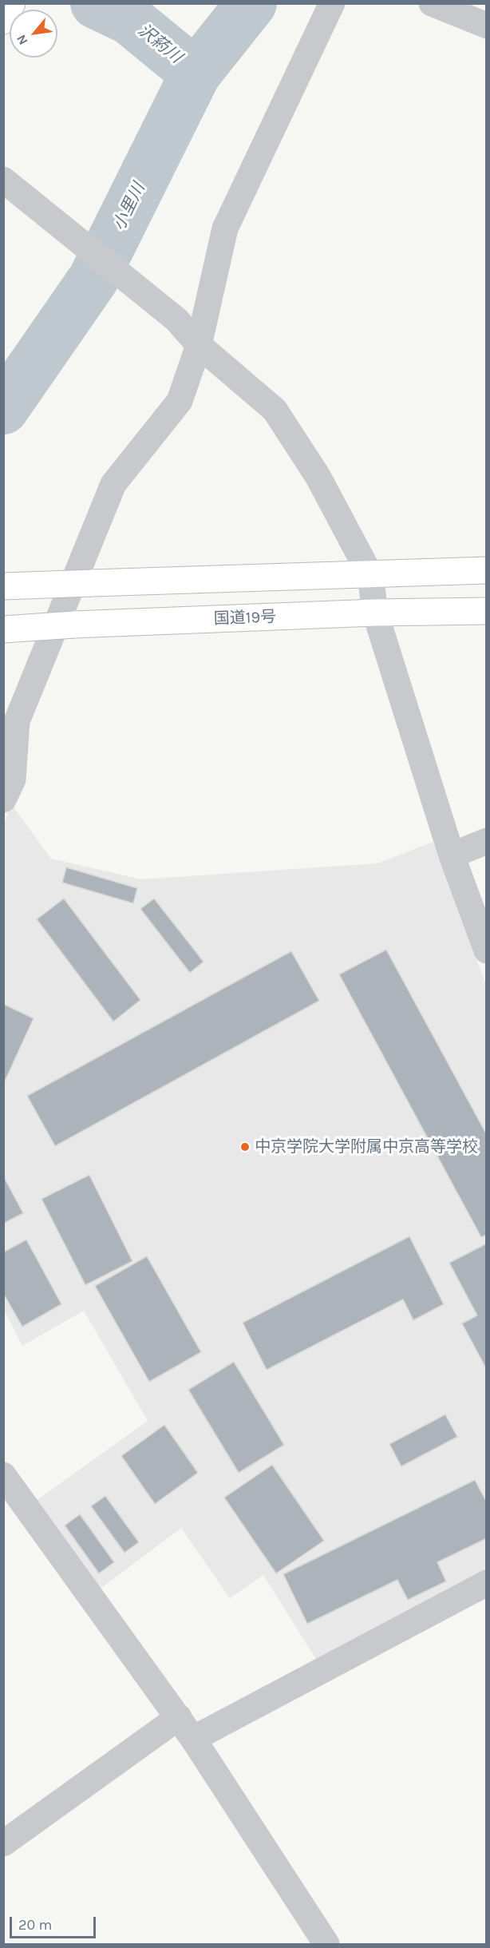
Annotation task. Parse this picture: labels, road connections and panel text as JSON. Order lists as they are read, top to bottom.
{
  "streets": {
    "main road": ["国道19号"]
  },
  "water": ["沢葯川", "小里川"],
  "places": ["中京学院大学附属中京高等学校"],
  "scale_bar": "20 m",
  "north": "bottom left"
}
